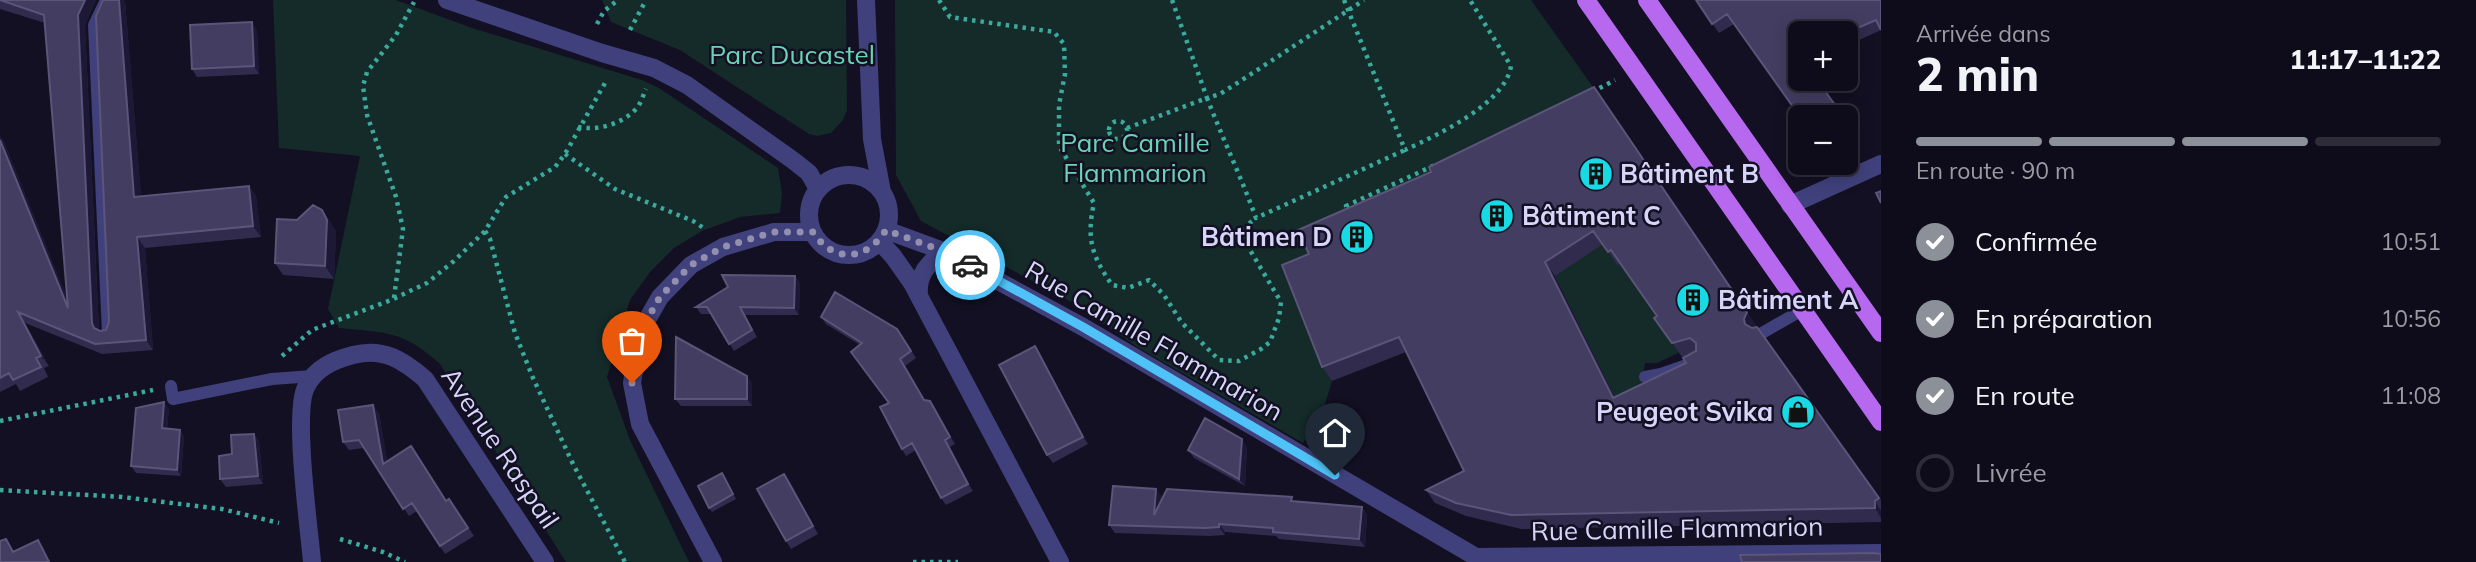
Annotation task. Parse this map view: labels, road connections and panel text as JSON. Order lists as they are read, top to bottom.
{
  "streets": {
    "street": ["Rue Camille Flammarion", "Avenue Raspail"]
  },
  "parks": ["Parc Ducastel", "Parc Camille Flammarion"],
  "places": {
    "building": [
      "Bâtiment B",
      "Bâtiment C",
      "Bâtimen D",
      "Bâtiment A"
    ],
    "shop": ["Peugeot Svika"]
  },
  "page": {
    "heading": ["2 min", "Arrivée dans", "11:17–11:22"],
    "map_buttons": ["+", "−"],
    "bar": "En route · 90 m",
    "list": [
      ["Confirmée", "10:51"],
      ["En préparation", "10:56"],
      ["En route", "11:08"],
      "Livrée"
    ]
  }
}
